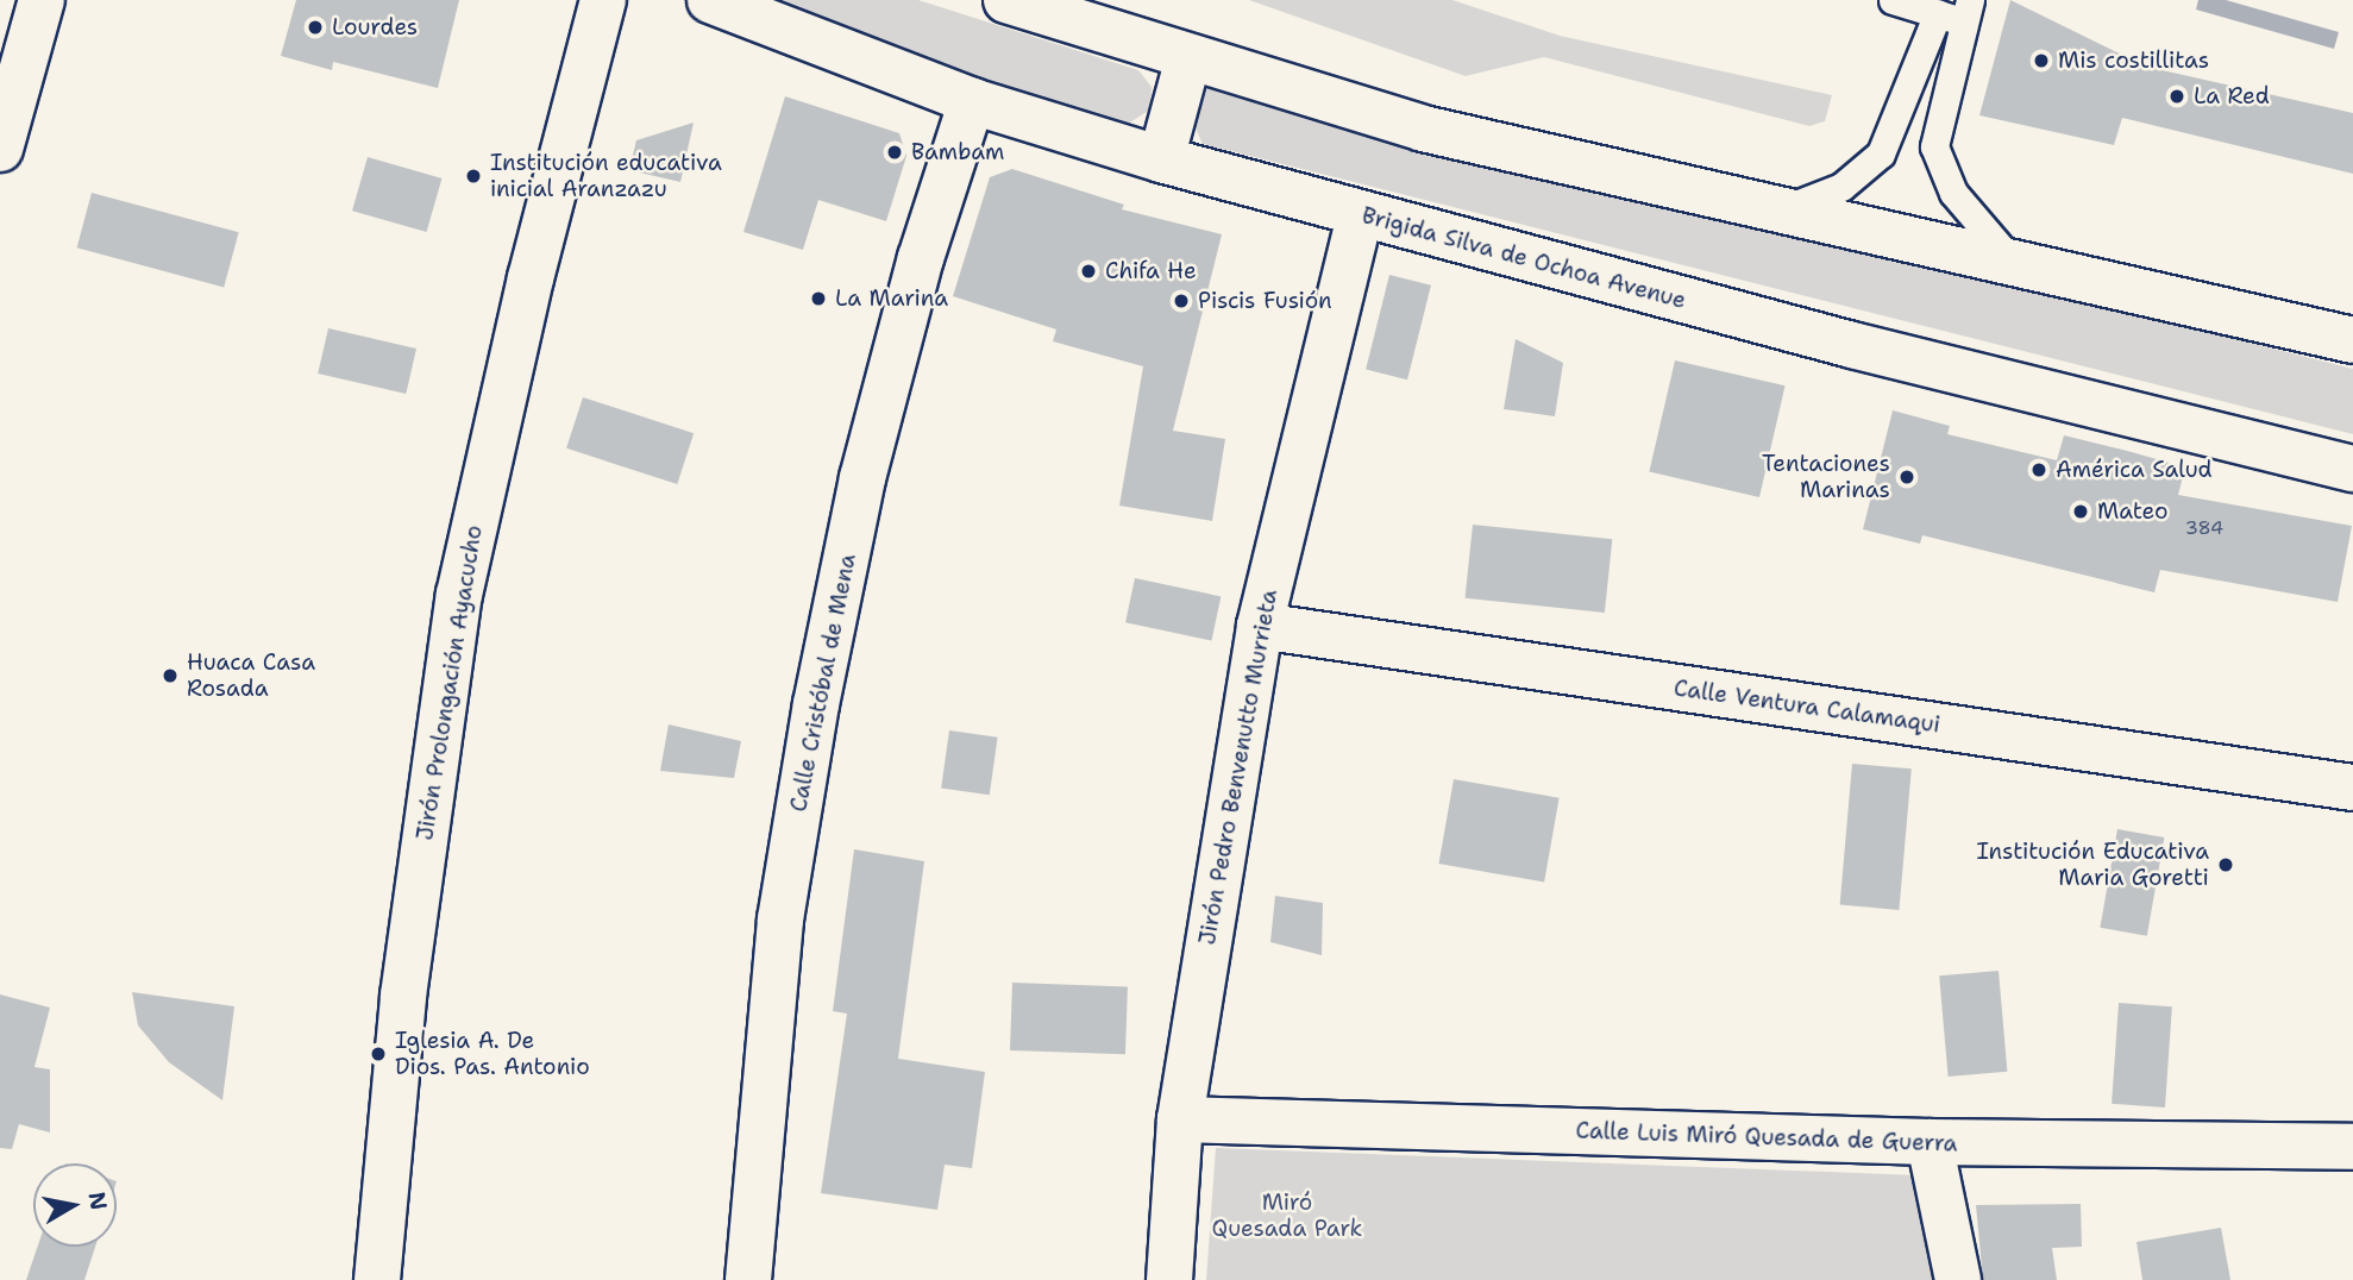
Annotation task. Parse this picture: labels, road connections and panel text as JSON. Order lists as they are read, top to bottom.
{
  "streets": {
    "street": [
      "Brigida Silva de Ochoa Avenue",
      "Jirón Prolongación Ayacucho",
      "Calle Cristóbal de Mena",
      "Calle Ventura Calamaqui",
      "Jirón Pedro Benvenutto Murrieta",
      "Calle Luis Miró Quesada de Guerra"
    ]
  },
  "crossings": [
    ["Brigida Silva de Ochoa Avenue", "Calle Cristóbal de Mena"],
    ["Brigida Silva de Ochoa Avenue", "Jirón Pedro Benvenutto Murrieta"],
    ["Calle Ventura Calamaqui", "Jirón Pedro Benvenutto Murrieta"],
    ["Jirón Pedro Benvenutto Murrieta", "Calle Luis Miró Quesada de Guerra"]
  ],
  "parks": ["Miró Quesada Park"],
  "places": [
    "Lourdes",
    "Mis costillitas",
    "La Red",
    "Bambam",
    "Institución educativa inicial Aranzazu",
    "Chifa He",
    "La Marina",
    "Piscis Fusión",
    "América Salud",
    "Tentaciones Marinas",
    "Mateo",
    "Huaca Casa Rosada",
    "Institución Educativa Maria Goretti",
    "Iglesia A. De Dios. Pas. Antonio"
  ],
  "house_numbers": ["384"],
  "north": "right"
}
